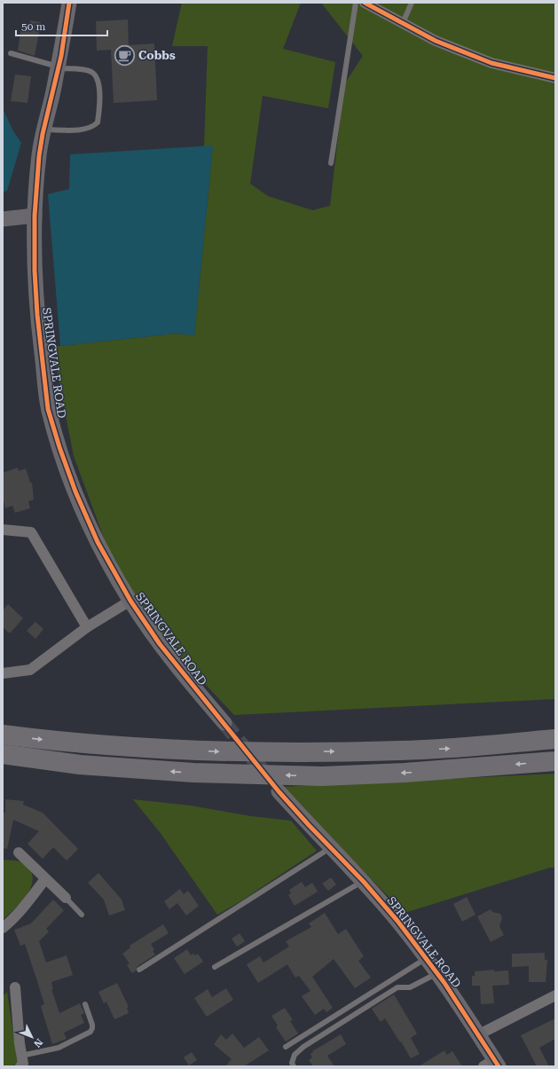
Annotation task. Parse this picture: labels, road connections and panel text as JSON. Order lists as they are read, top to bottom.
{
  "streets": {
    "street": ["SPRINGVALE ROAD"]
  },
  "places": {
    "cafe": ["Cobbs"]
  },
  "scale_bar": "50 m",
  "north": "bottom right"
}
